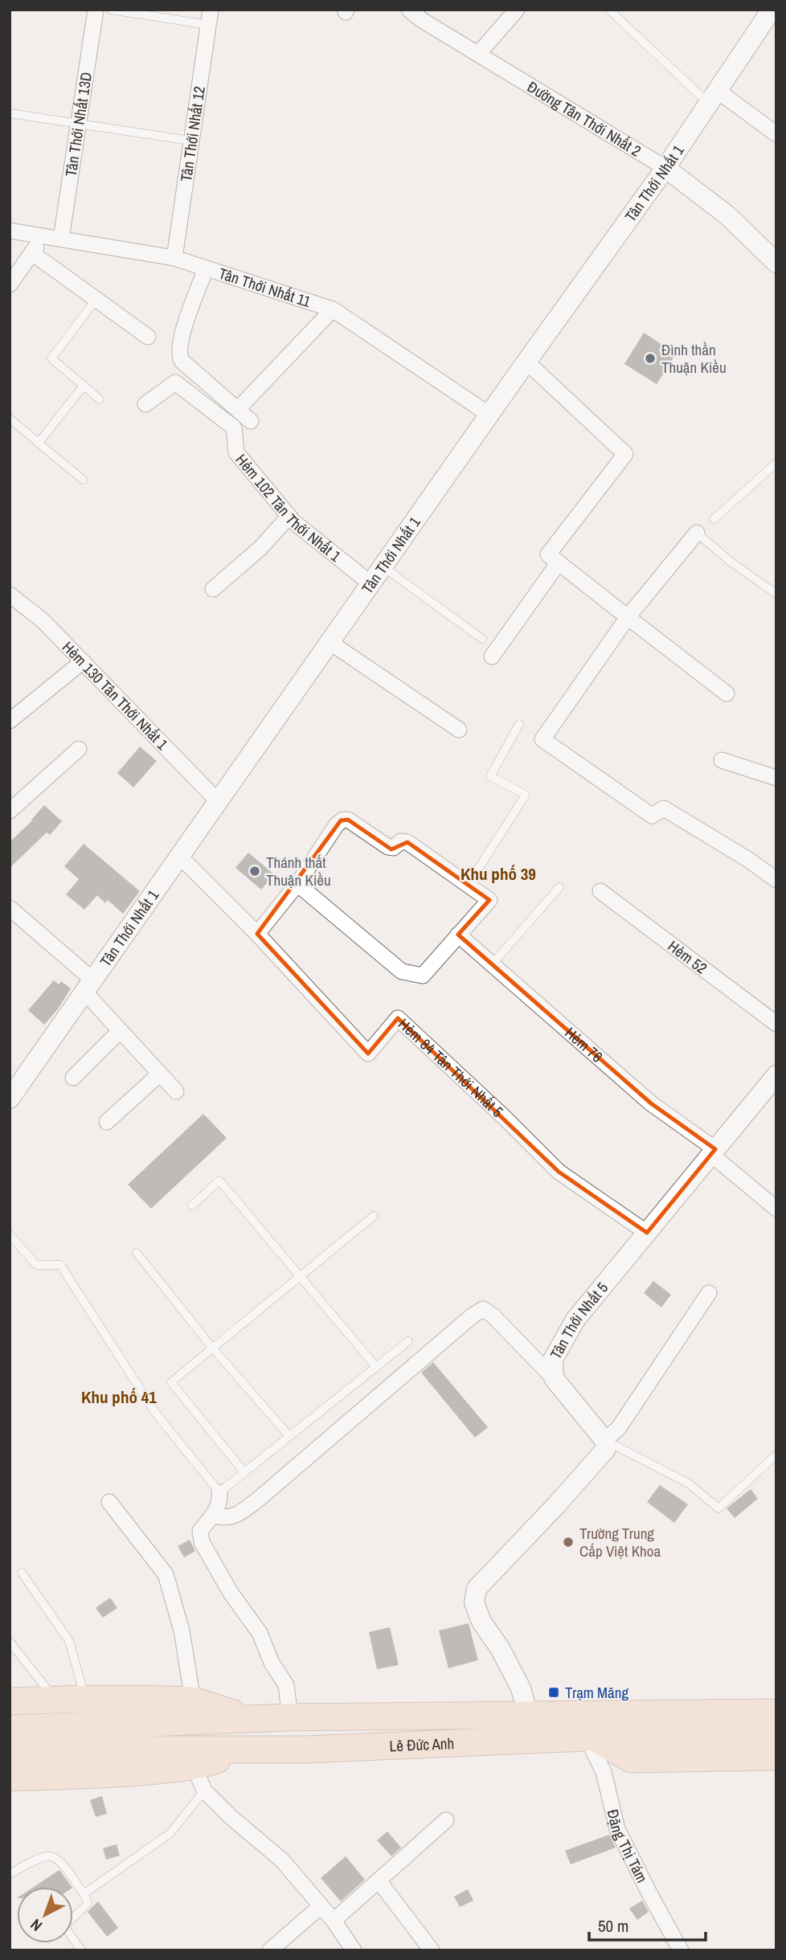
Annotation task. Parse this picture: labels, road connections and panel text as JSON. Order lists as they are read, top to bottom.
{
  "streets": {
    "highway": ["Lê Đức Anh"],
    "street": [
      "Đường Tân Thới Nhất 2",
      "Tân Thới Nhất 13D",
      "Tân Thới Nhất 12",
      "Tân Thới Nhất 1",
      "Tân Thới Nhất 11",
      "Hẻm 102 Tân Thới Nhất 1",
      "Hẻm 130 Tân Thới Nhất 1",
      "Hẻm 52",
      "Hẻm 76",
      "Hẻm 84 Tân Thới Nhất 5",
      "Tân Thới Nhất 5",
      "Đặng Thị Tám"
    ]
  },
  "crossings": [
    ["Đường Tân Thới Nhất 2", "Tân Thới Nhất 1"],
    ["Tân Thới Nhất 13D", "Tân Thới Nhất 11"],
    ["Tân Thới Nhất 12", "Tân Thới Nhất 11"],
    ["Tân Thới Nhất 1", "Tân Thới Nhất 11"],
    ["Tân Thới Nhất 1", "Hẻm 102 Tân Thới Nhất 1"],
    ["Tân Thới Nhất 1", "Hẻm 130 Tân Thới Nhất 1"],
    ["Tân Thới Nhất 1", "Hẻm 84 Tân Thới Nhất 5"],
    ["Hẻm 76", "Tân Thới Nhất 5"],
    ["Hẻm 84 Tân Thới Nhất 5", "Tân Thới Nhất 5"],
    ["Lê Đức Anh", "Đặng Thị Tám"]
  ],
  "districts": ["Khu phố 39", "Khu phố 41"],
  "places": {
    "other": ["Đình thần Thuận Kiều", "Thánh thất Thuận Kiều", "Trường Trung Cấp Việt Khoa"],
    "transit": ["Trạm Măng"]
  },
  "scale_bar": "50 m",
  "north": "bottom left"
}
